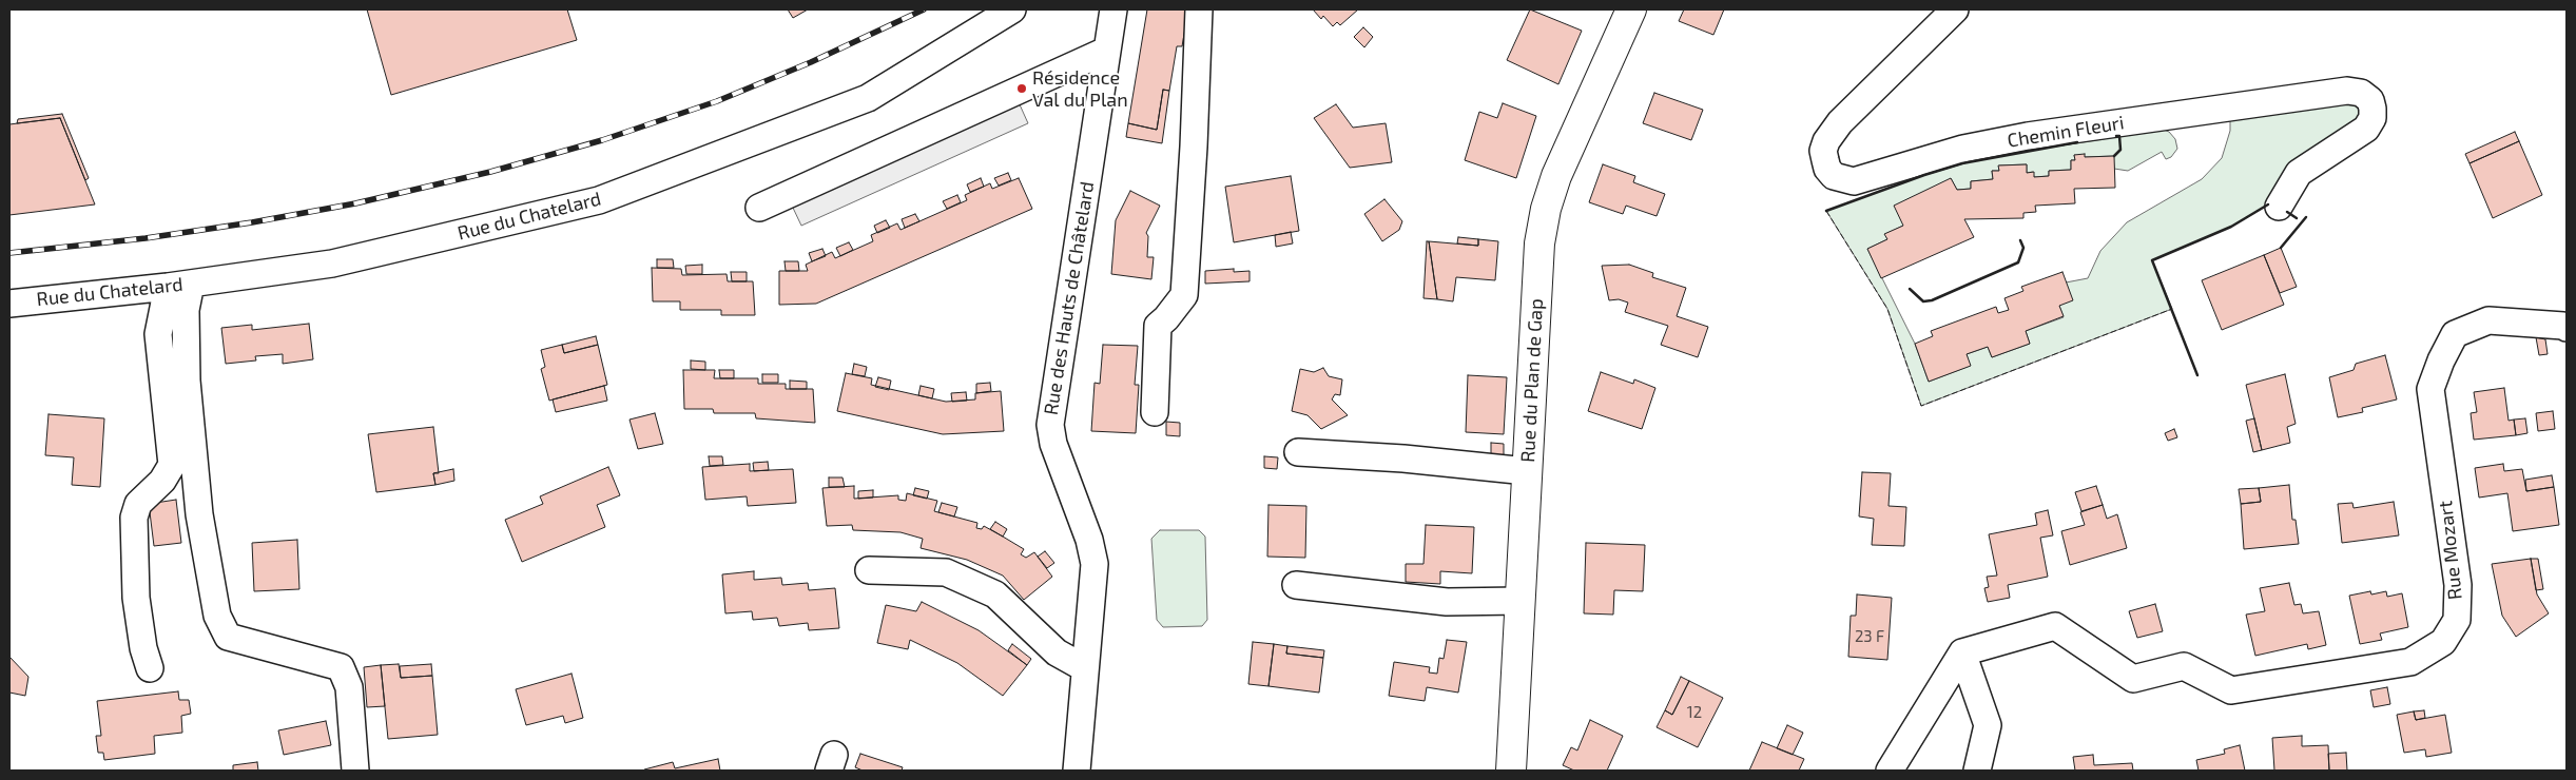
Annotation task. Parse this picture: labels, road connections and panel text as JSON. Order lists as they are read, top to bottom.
{
  "streets": {
    "main road": ["Rue du Plan de Gap"],
    "street": [
      "Chemin Fleuri",
      "Rue du Chatelard",
      "Rue des Hauts de Châtelard",
      "Rue Mozart"
    ]
  },
  "places": ["Résidence Val du Plan"],
  "house_numbers": ["23 F", "12"]
}
